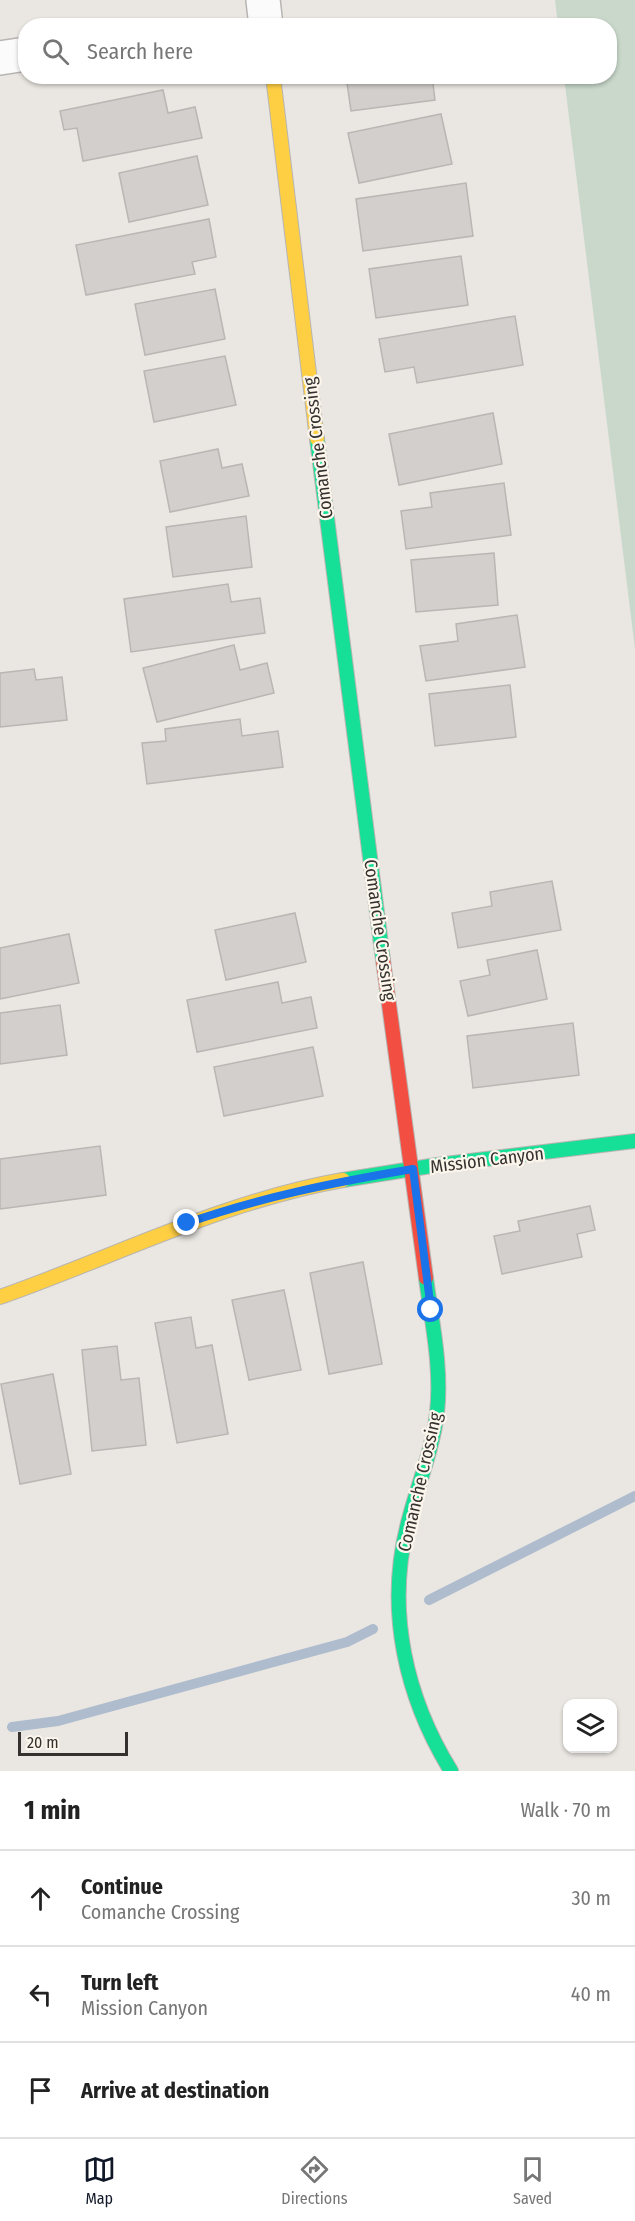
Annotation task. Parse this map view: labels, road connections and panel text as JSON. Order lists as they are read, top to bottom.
{
  "streets": {
    "street": ["Comanche Crossing", "Mission Canyon"]
  },
  "crossings": [
    ["Comanche Crossing", "Mission Canyon"]
  ],
  "scale_bar": "20 m",
  "page": {
    "search": "Search here",
    "scale": "20 m",
    "heading": ["1 min", "Walk · 70 m"],
    "list": [
      ["Continue", "Comanche Crossing", "30 m"],
      ["Turn left", "Mission Canyon", "40 m"],
      "Arrive at destination"
    ],
    "nav": ["Map", "Directions", "Saved"]
  }
}
